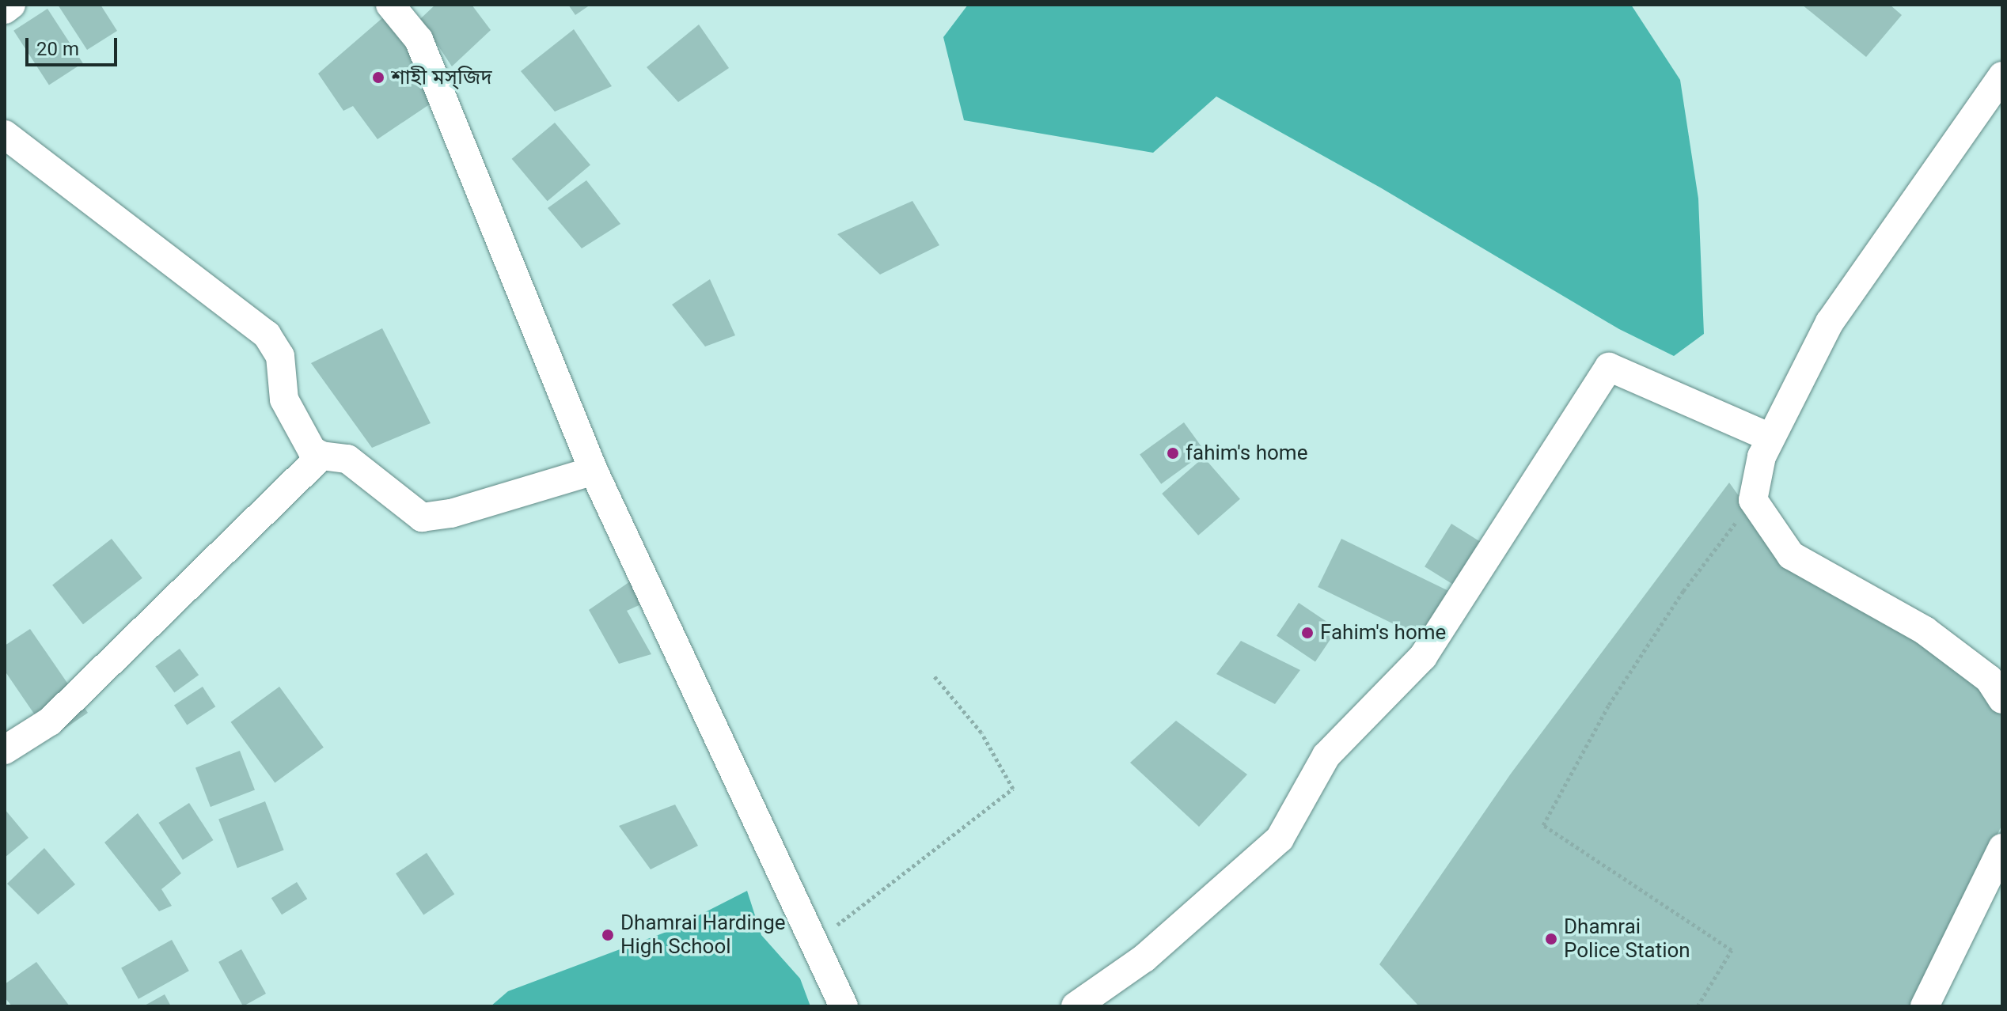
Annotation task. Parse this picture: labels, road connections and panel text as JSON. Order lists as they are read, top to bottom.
{
  "places": [
    "শাহী মস্জিদ",
    "fahim's home",
    "Fahim's home",
    "Dhamrai Hardinge High School",
    "Dhamrai Police Station"
  ],
  "scale_bar": "20 m"
}
